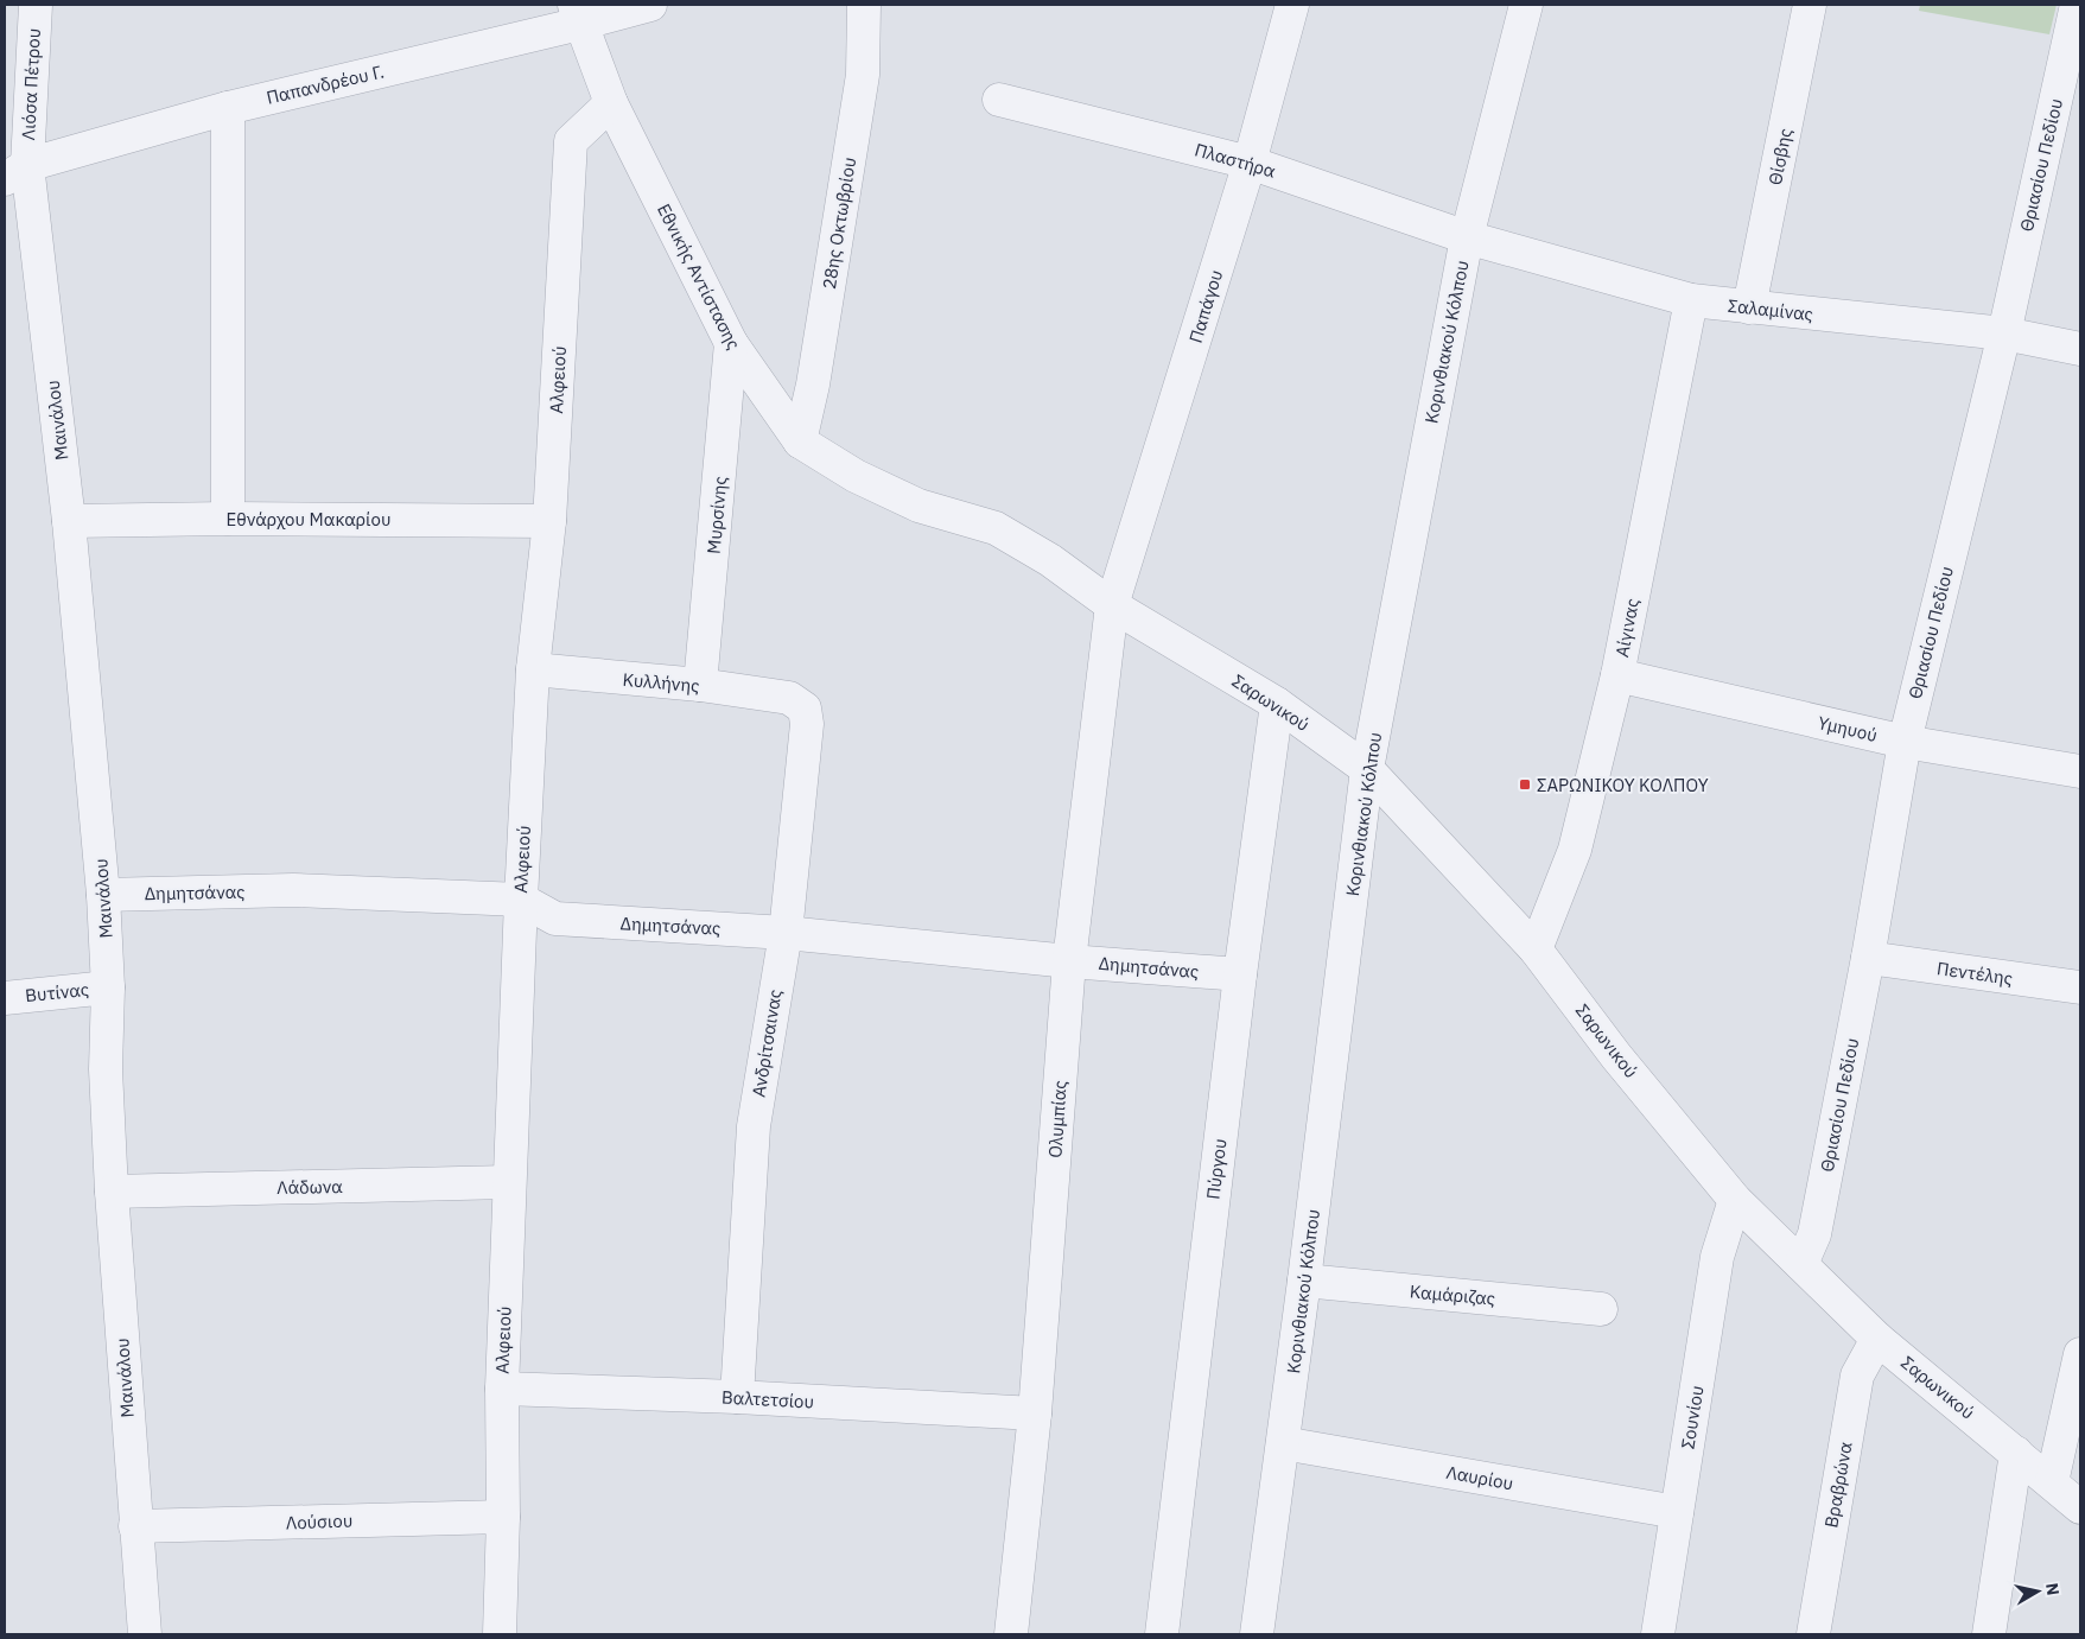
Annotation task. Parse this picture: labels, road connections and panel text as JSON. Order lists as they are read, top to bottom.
{
  "streets": {
    "street": [
      "Λιόσα Πέτρου",
      "Παπανδρέου Γ.",
      "Θίσβης",
      "Πλαστήρα",
      "Θριασίου Πεδίου",
      "28ης Οκτωβρίου",
      "Εθνικής Αντίστασης",
      "Παπάγου",
      "Σαλαμίνας",
      "Κορινθιακού Κόλπου",
      "Αλφειού",
      "Μαινάλου",
      "Μυρσίνης",
      "Εθνάρχου Μακαρίου",
      "Αίγινας",
      "Κυλλήνης",
      "Σαρωνικού",
      "Υμηυού",
      "Δημητσάνας",
      "Πεντέλης",
      "Βυτίνας",
      "Ανδρίτσαινας",
      "Ολυμπίας",
      "Πύργου",
      "Λάδωνα",
      "Καμάριζας",
      "Βαλτετσίου",
      "Σουνίου",
      "Λαυρίου",
      "Βραβρώνα",
      "Λούσιου"
    ]
  },
  "crossings": [
    ["Λιόσα Πέτρου", "Παπανδρέου Γ."],
    ["Λιόσα Πέτρου", "Μαινάλου"],
    ["Παπανδρέου Γ.", "Εθνικής Αντίστασης"],
    ["Παπανδρέου Γ.", "Μαινάλου"],
    ["Θίσβης", "Σαλαμίνας"],
    ["Πλαστήρα", "Παπάγου"],
    ["Πλαστήρα", "Σαλαμίνας"],
    ["Πλαστήρα", "Κορινθιακού Κόλπου"],
    ["Θριασίου Πεδίου", "Σαλαμίνας"],
    ["Θριασίου Πεδίου", "Σαρωνικού"],
    ["Θριασίου Πεδίου", "Υμηυού"],
    ["Θριασίου Πεδίου", "Πεντέλης"],
    ["28ης Οκτωβρίου", "Εθνικής Αντίστασης"],
    ["Εθνικής Αντίστασης", "Παπάγου"],
    ["Εθνικής Αντίστασης", "Αλφειού"],
    ["Εθνικής Αντίστασης", "Μυρσίνης"],
    ["Εθνικής Αντίστασης", "Σαρωνικού"],
    ["Εθνικής Αντίστασης", "Ολυμπίας"],
    ["Παπάγου", "Σαρωνικού"],
    ["Παπάγου", "Ολυμπίας"],
    ["Σαλαμίνας", "Κορινθιακού Κόλπου"],
    ["Σαλαμίνας", "Αίγινας"],
    ["Κορινθιακού Κόλπου", "Σαρωνικού"],
    ["Κορινθιακού Κόλπου", "Καμάριζας"],
    ["Κορινθιακού Κόλπου", "Λαυρίου"],
    ["Αλφειού", "Εθνάρχου Μακαρίου"],
    ["Αλφειού", "Κυλλήνης"],
    ["Αλφειού", "Δημητσάνας"],
    ["Αλφειού", "Λάδωνα"],
    ["Αλφειού", "Βαλτετσίου"],
    ["Αλφειού", "Λούσιου"],
    ["Μαινάλου", "Εθνάρχου Μακαρίου"],
    ["Μαινάλου", "Δημητσάνας"],
    ["Μαινάλου", "Βυτίνας"],
    ["Μαινάλου", "Λάδωνα"],
    ["Μαινάλου", "Λούσιου"],
    ["Μυρσίνης", "Κυλλήνης"],
    ["Αίγινας", "Σαρωνικού"],
    ["Αίγινας", "Υμηυού"],
    ["Κυλλήνης", "Ανδρίτσαινας"],
    ["Σαρωνικού", "Ολυμπίας"],
    ["Σαρωνικού", "Πύργου"],
    ["Σαρωνικού", "Σουνίου"],
    ["Σαρωνικού", "Βραβρώνα"],
    ["Δημητσάνας", "Ανδρίτσαινας"],
    ["Δημητσάνας", "Ολυμπίας"],
    ["Δημητσάνας", "Πύργου"],
    ["Ανδρίτσαινας", "Βαλτετσίου"],
    ["Ολυμπίας", "Βαλτετσίου"],
    ["Σουνίου", "Λαυρίου"]
  ],
  "places": {
    "transit": ["ΣΑΡΩΝΙΚΟΥ ΚΟΛΠΟΥ"]
  },
  "north": "right"
}
